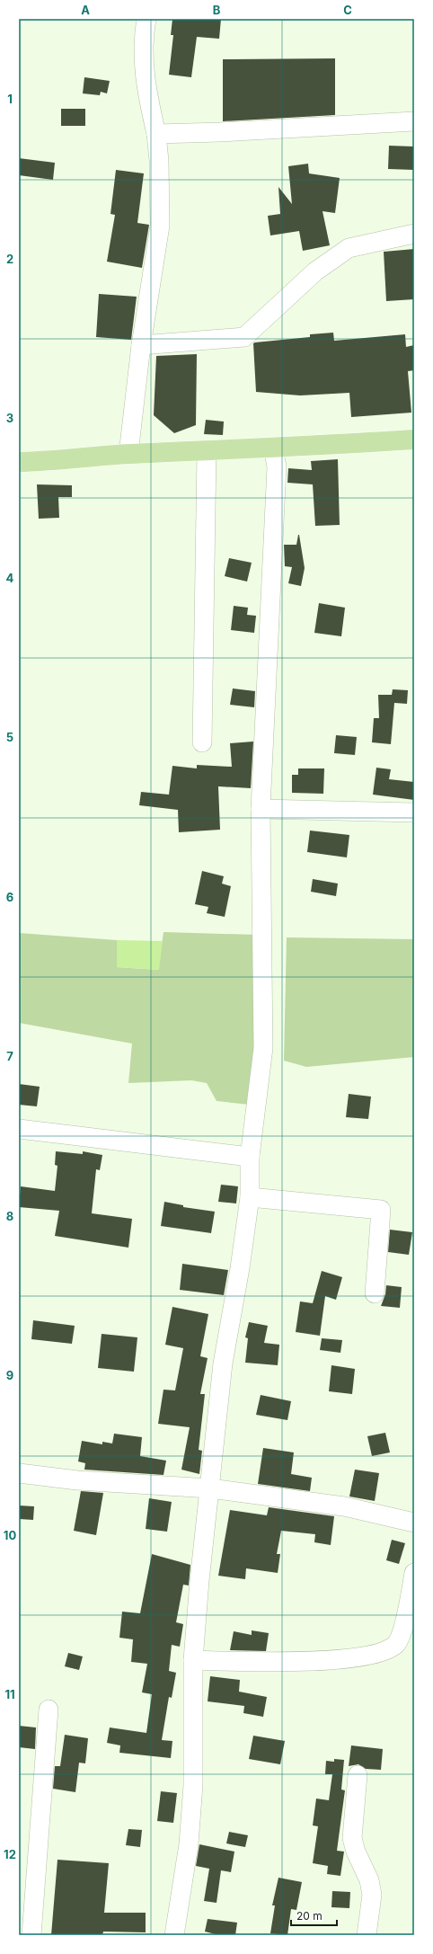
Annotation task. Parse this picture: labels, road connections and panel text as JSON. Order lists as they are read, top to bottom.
{
  "scale_bar": "20 m",
  "grid": {
    "columns": ["A", "B", "C"],
    "rows": [
      "1",
      "2",
      "3",
      "4",
      "5",
      "6",
      "7",
      "8",
      "9",
      "10",
      "11",
      "12"
    ]
  }
}
